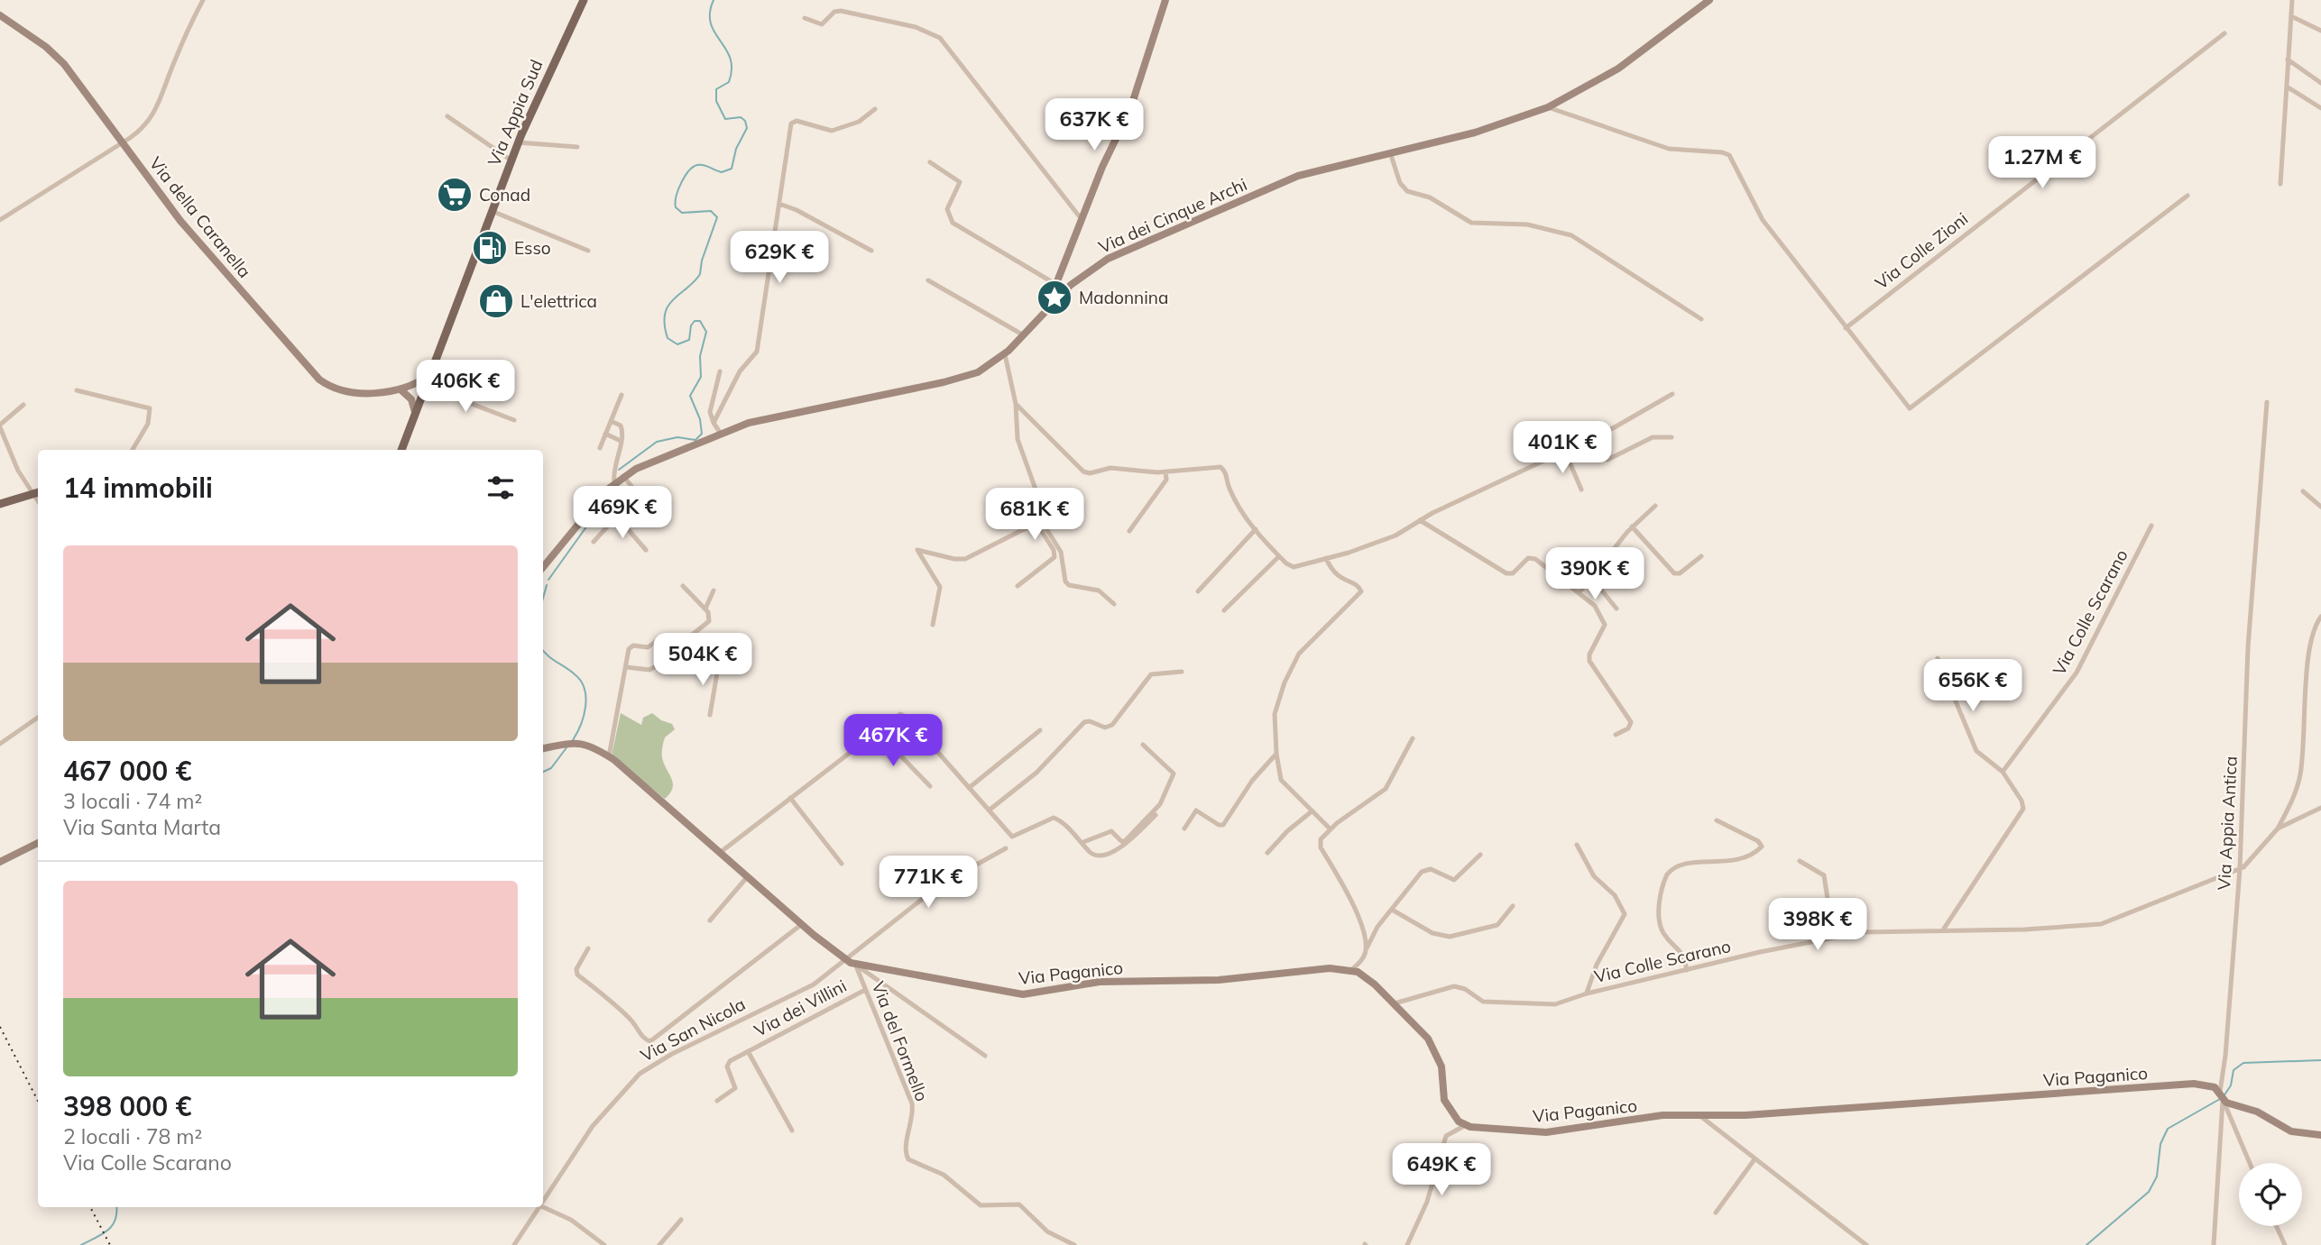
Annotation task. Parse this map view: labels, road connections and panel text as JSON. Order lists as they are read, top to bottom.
{
  "streets": {
    "main road": ["Via Appia Sud"],
    "street": [
      "Via dei Cinque Archi",
      "Via della Caranella",
      "Via Colle Zioni",
      "Via Colle Scarano",
      "Via Appia Antica",
      "Via Paganico",
      "Via dei Villini",
      "Via San Nicola",
      "Via del Formello"
    ]
  },
  "crossings": [
    ["Via Appia Sud", "Via della Caranella"],
    ["Via Colle Scarano", "Via Appia Antica"],
    ["Via Appia Antica", "Via Paganico"],
    ["Via Paganico", "Via San Nicola"],
    ["Via Paganico", "Via del Formello"],
    ["Via dei Villini", "Via del Formello"]
  ],
  "places": {
    "supermarket": ["Conad"],
    "fuel station": ["Esso"],
    "place": ["Madonnina"],
    "shop": ["L'elettrica"]
  },
  "page": {
    "price": [
      "637K €",
      "1.27M €",
      "629K €",
      "406K €",
      "401K €",
      "469K €",
      "681K €",
      "390K €",
      "504K €",
      "656K €",
      "467K €",
      "771K €",
      "398K €",
      "649K €"
    ],
    "heading": "14 immobili",
    "list": [
      {
        "name": "467 000 €",
        "note": "3 locali · 74 m² · Via Santa Marta"
      },
      {
        "name": "398 000 €",
        "note": "2 locali · 78 m² · Via Colle Scarano"
      }
    ]
  }
}
